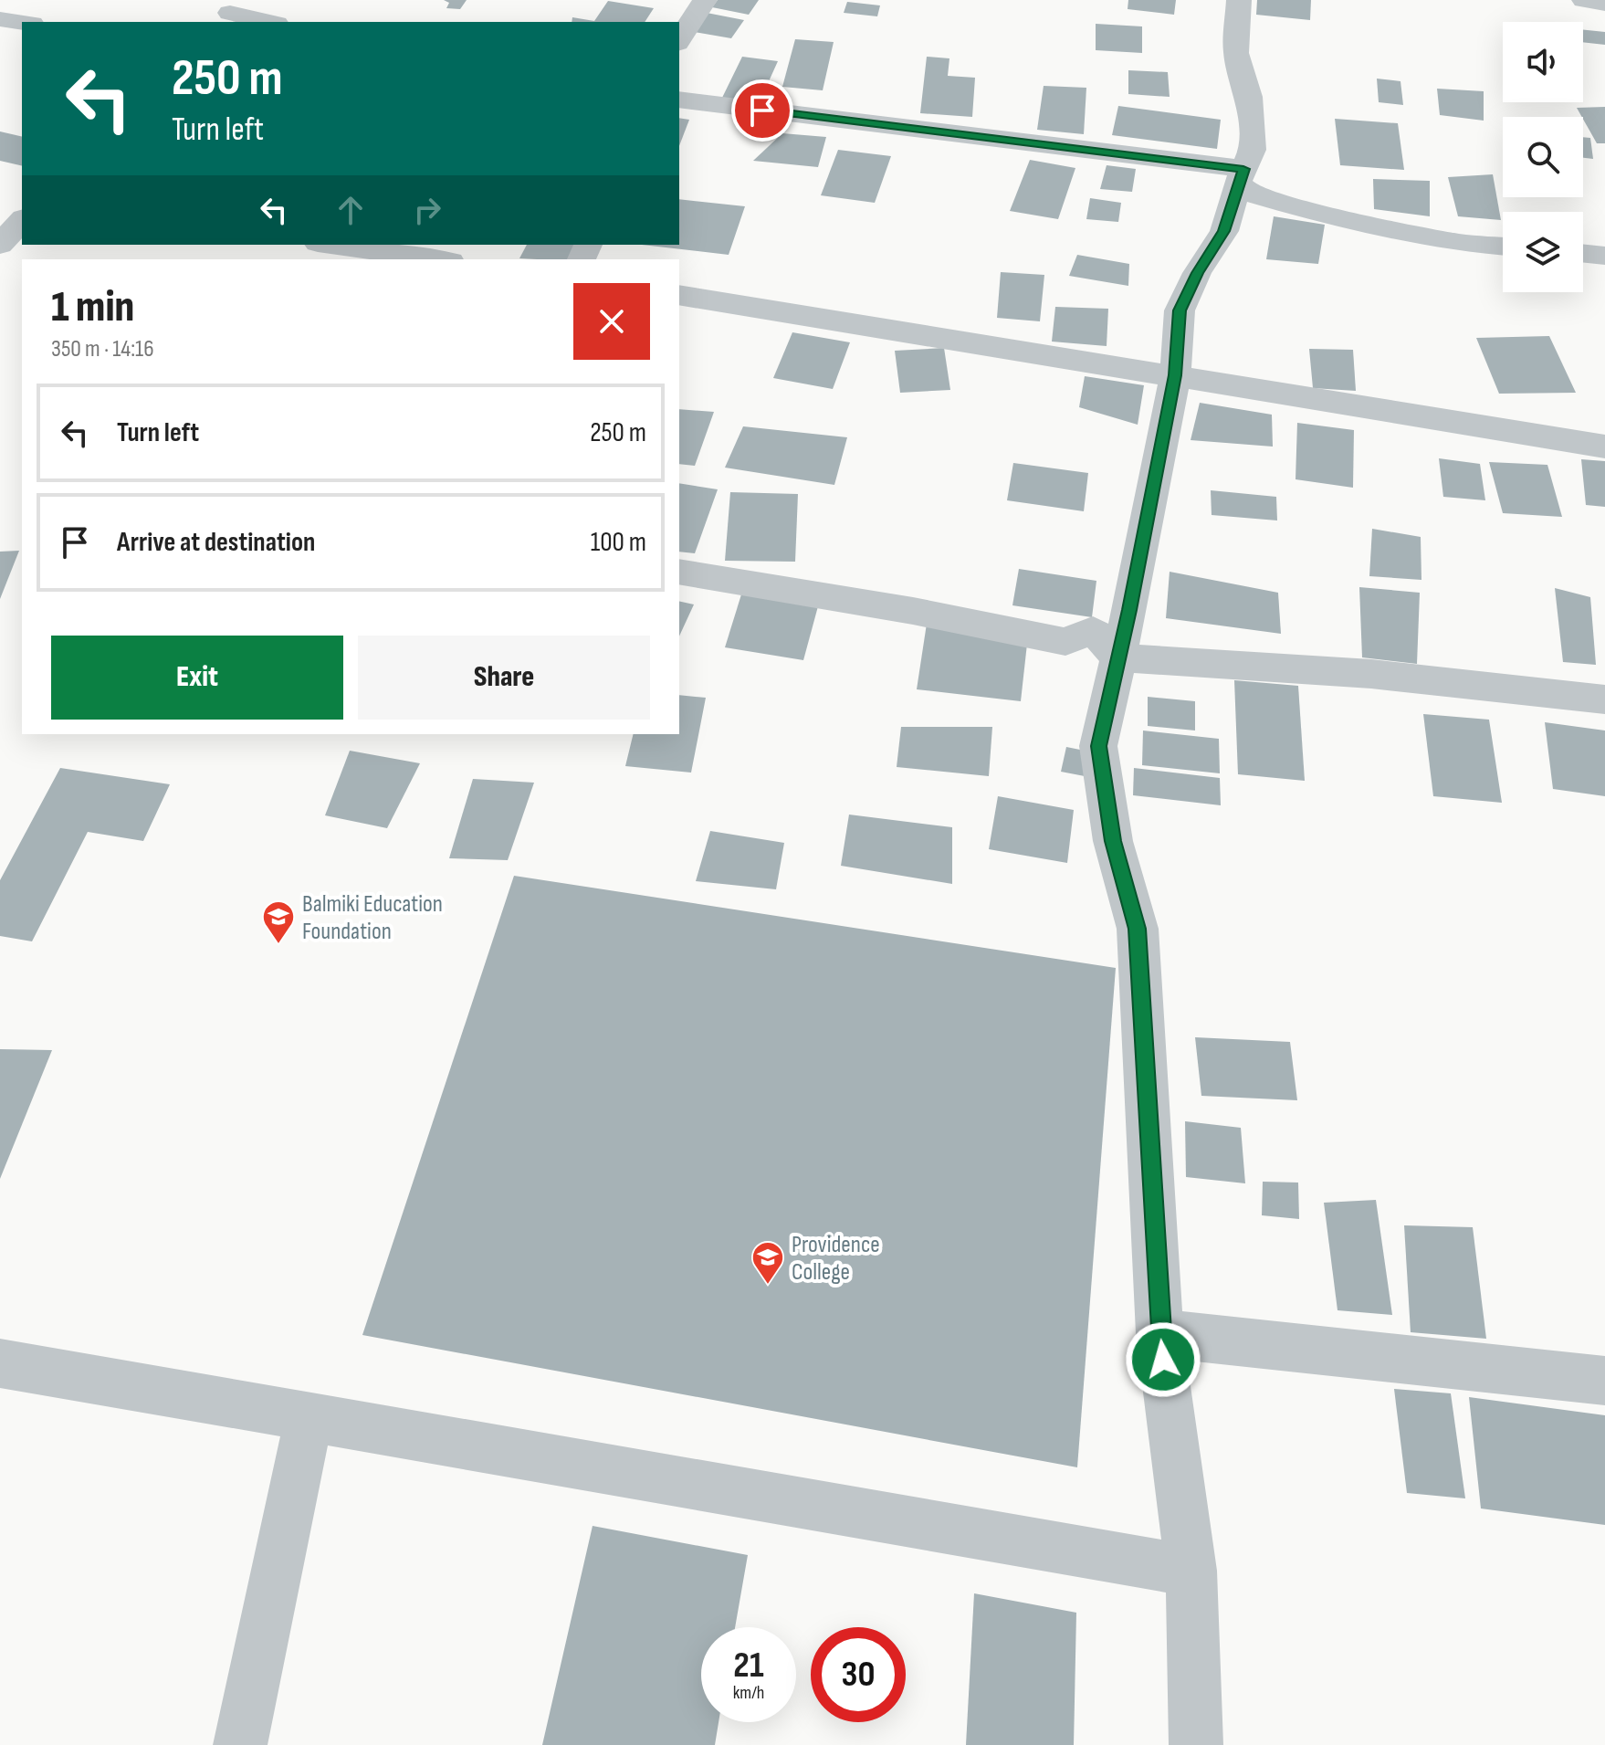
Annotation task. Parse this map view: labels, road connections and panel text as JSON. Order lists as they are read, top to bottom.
{
  "places": {
    "school or university": ["Balmiki Education Foundation", "Providence College"]
  },
  "page": {
    "turn": ["250 m", "Turn left"],
    "heading": ["1 min", "350 m · 14:16"],
    "list": [
      {
        "name": "Turn left",
        "value": "250 m"
      },
      {
        "name": "Arrive at destination",
        "value": "100 m"
      }
    ],
    "buttons": ["Exit", "Share"],
    "speed": "21 km/h",
    "limit": "30"
  }
}
